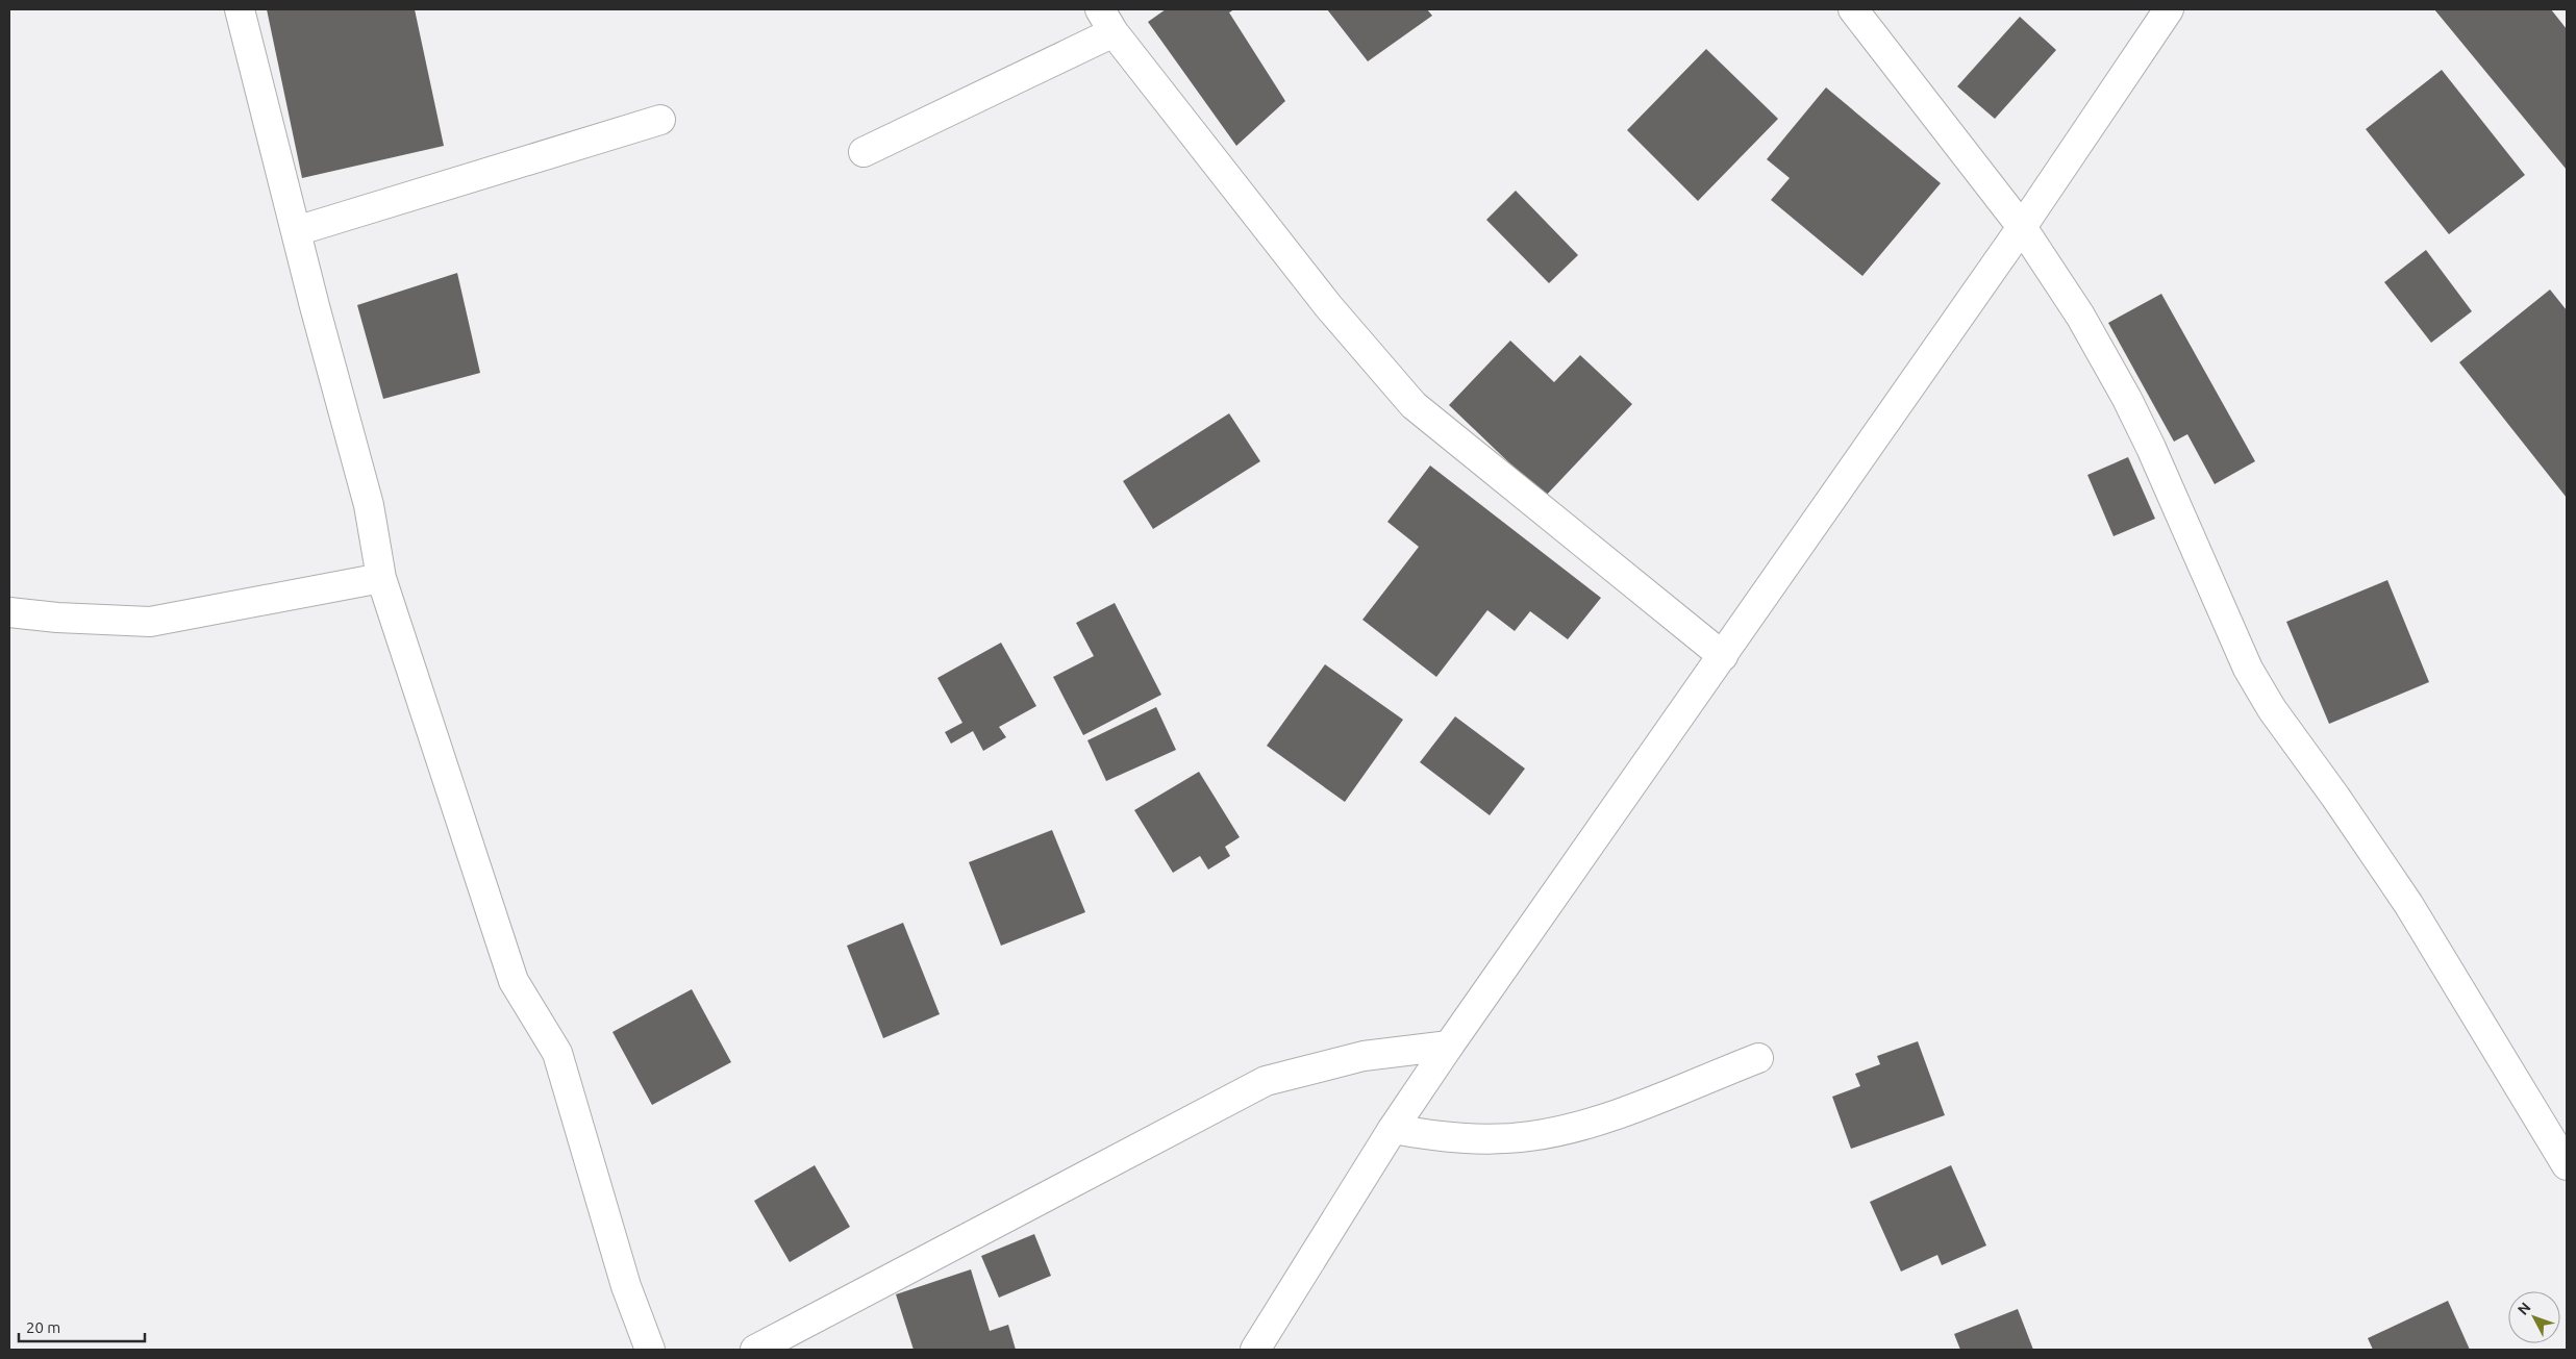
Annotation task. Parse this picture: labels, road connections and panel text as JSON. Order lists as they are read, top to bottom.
{
  "scale_bar": "20 m",
  "north": "top left"
}
